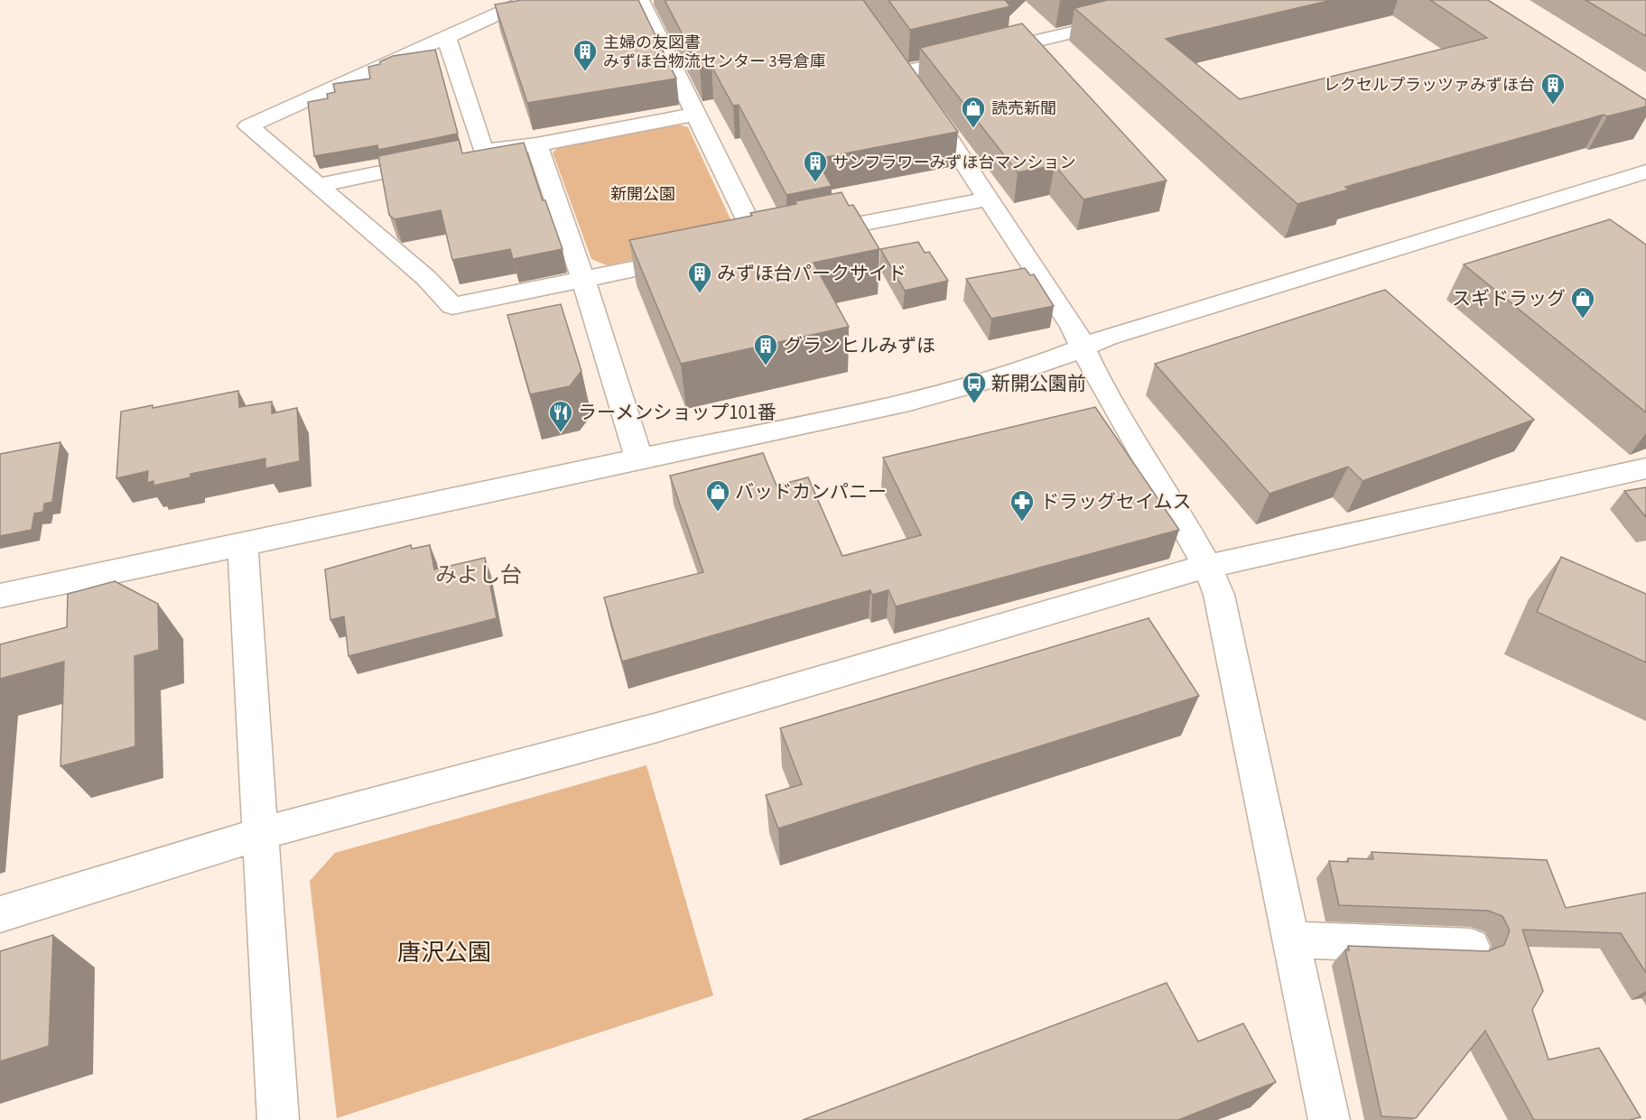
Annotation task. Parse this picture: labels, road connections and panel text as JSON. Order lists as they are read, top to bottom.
{
  "districts": ["みよし台"],
  "parks": ["新開公園", "唐沢公園"],
  "places": {
    "building": [
      "主婦の友図書 みずほ台物流センター 3号倉庫",
      "レクセルプラッツァみずほ台",
      "サンフラワーみずほ台マンション",
      "みずほ台パークサイド",
      "グランヒルみずほ"
    ],
    "shop": ["読売新聞", "スギドラッグ", "バッドカンパニー"],
    "bus stop": ["新開公園前"],
    "restaurant": ["ラーメンショップ101番"],
    "pharmacy": ["ドラッグセイムス"]
  }
}
